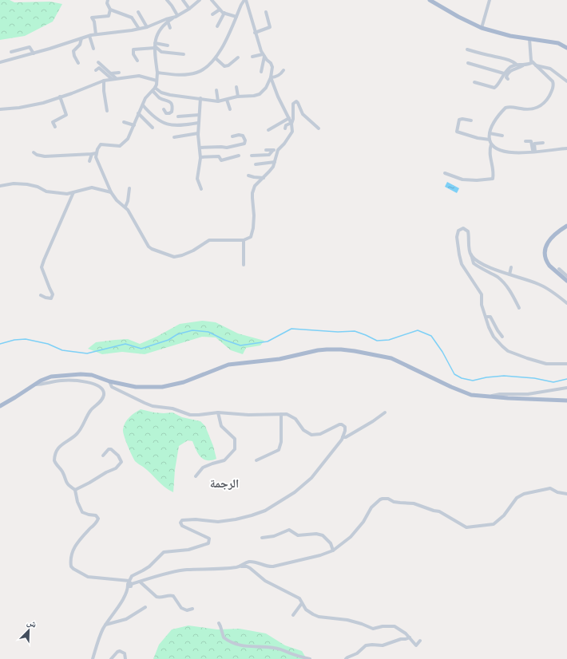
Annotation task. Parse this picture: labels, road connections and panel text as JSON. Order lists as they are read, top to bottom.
{
  "districts": ["الرجمة"],
  "north": "top right"
}
